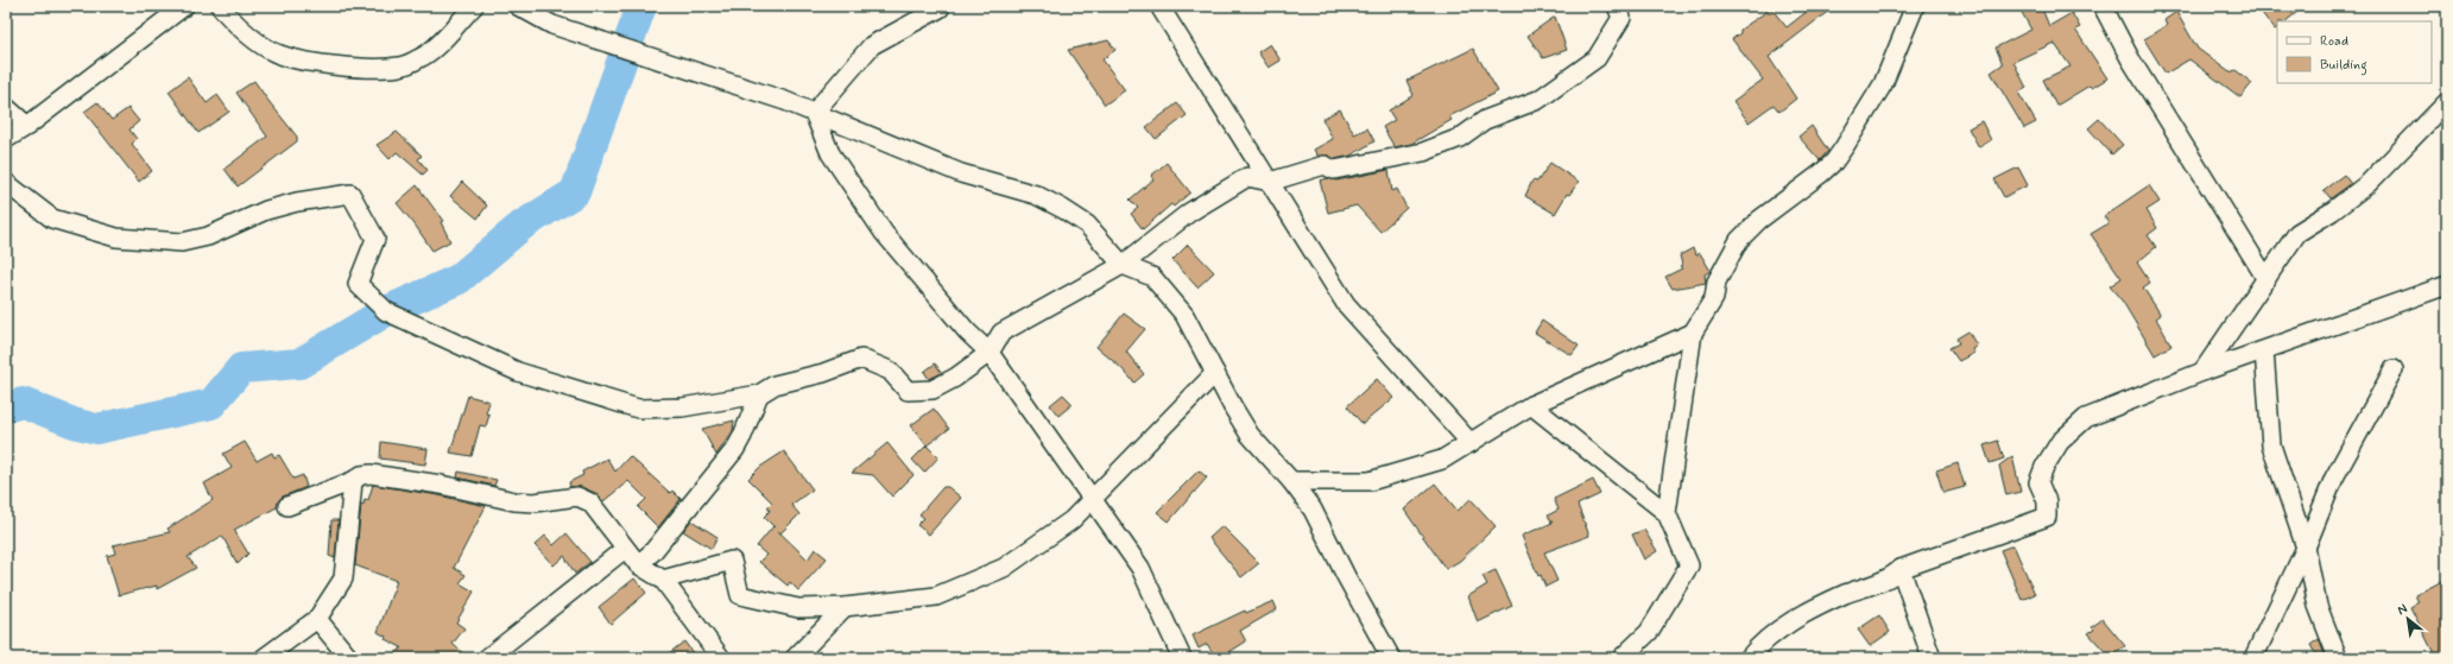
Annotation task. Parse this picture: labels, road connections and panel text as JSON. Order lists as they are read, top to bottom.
{
  "legend": ["Road", "Building"],
  "north": "top left"
}
